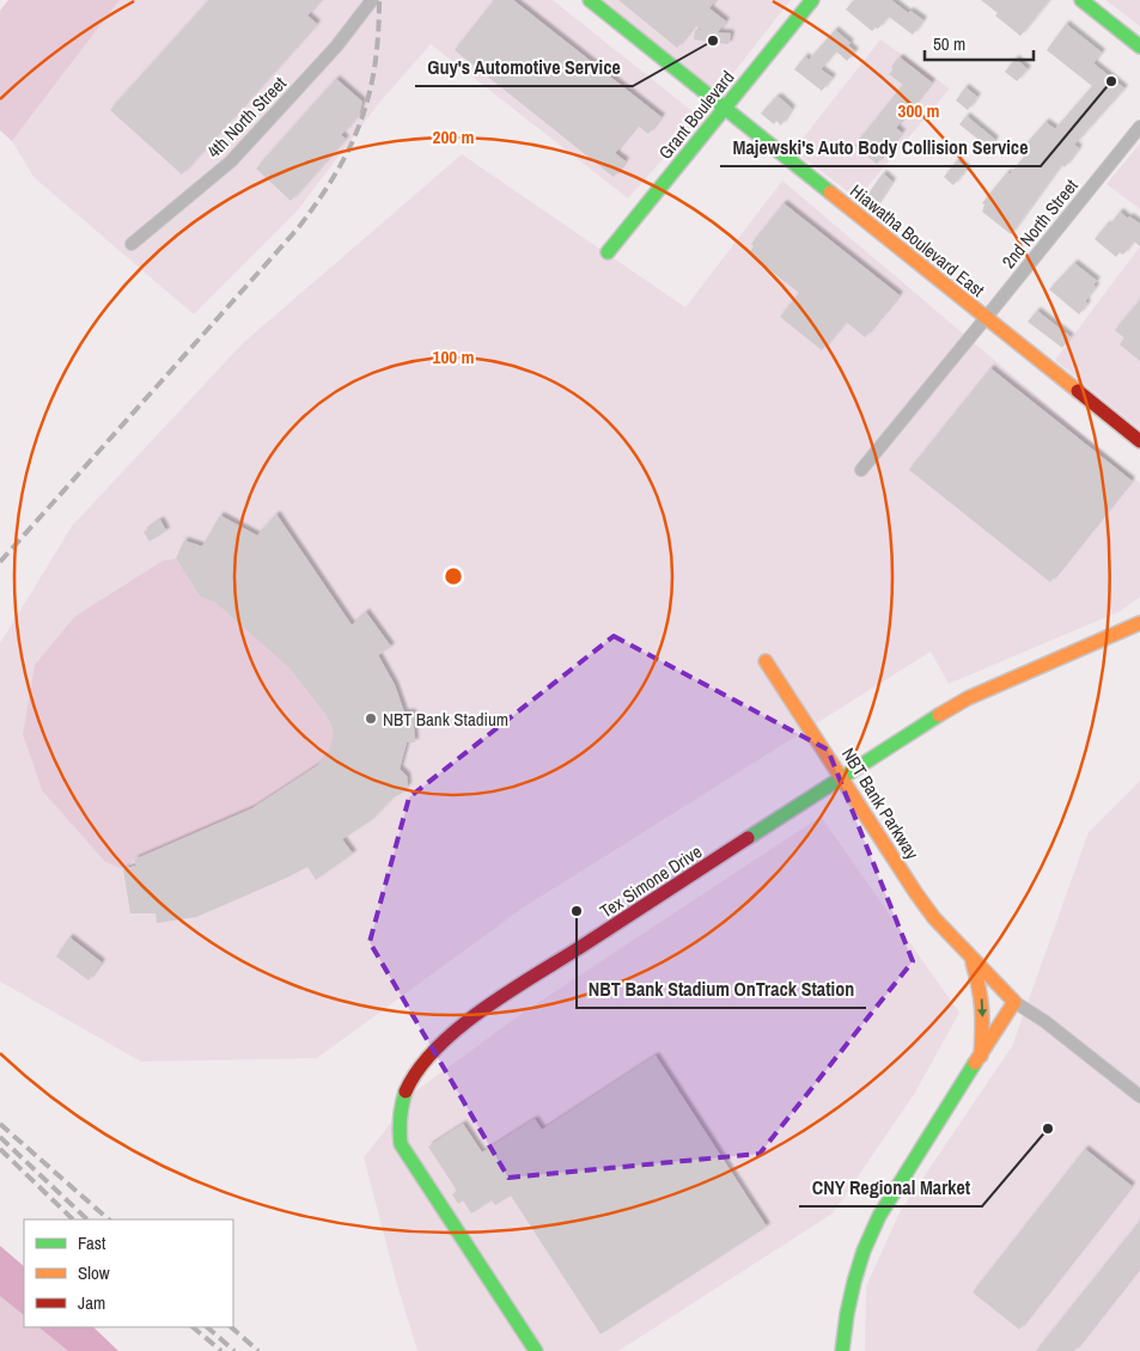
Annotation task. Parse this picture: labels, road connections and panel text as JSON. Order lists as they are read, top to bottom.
{
  "streets": {
    "street": [
      "Grant Boulevard",
      "4th North Street",
      "2nd North Street",
      "Hiawatha Boulevard East",
      "NBT Bank Parkway",
      "Tex Simone Drive"
    ]
  },
  "crossings": [
    ["Grant Boulevard", "Hiawatha Boulevard East"],
    ["2nd North Street", "Hiawatha Boulevard East"],
    ["NBT Bank Parkway", "Tex Simone Drive"]
  ],
  "places": [
    "Guy's Automotive Service",
    "Majewski's Auto Body Collision Service",
    "NBT Bank Stadium",
    "NBT Bank Stadium OnTrack Station",
    "CNY Regional Market"
  ],
  "legend": ["Fast", "Slow", "Jam"],
  "scale_bar": "50 m",
  "rings": ["300 m", "200 m", "100 m"]
}
